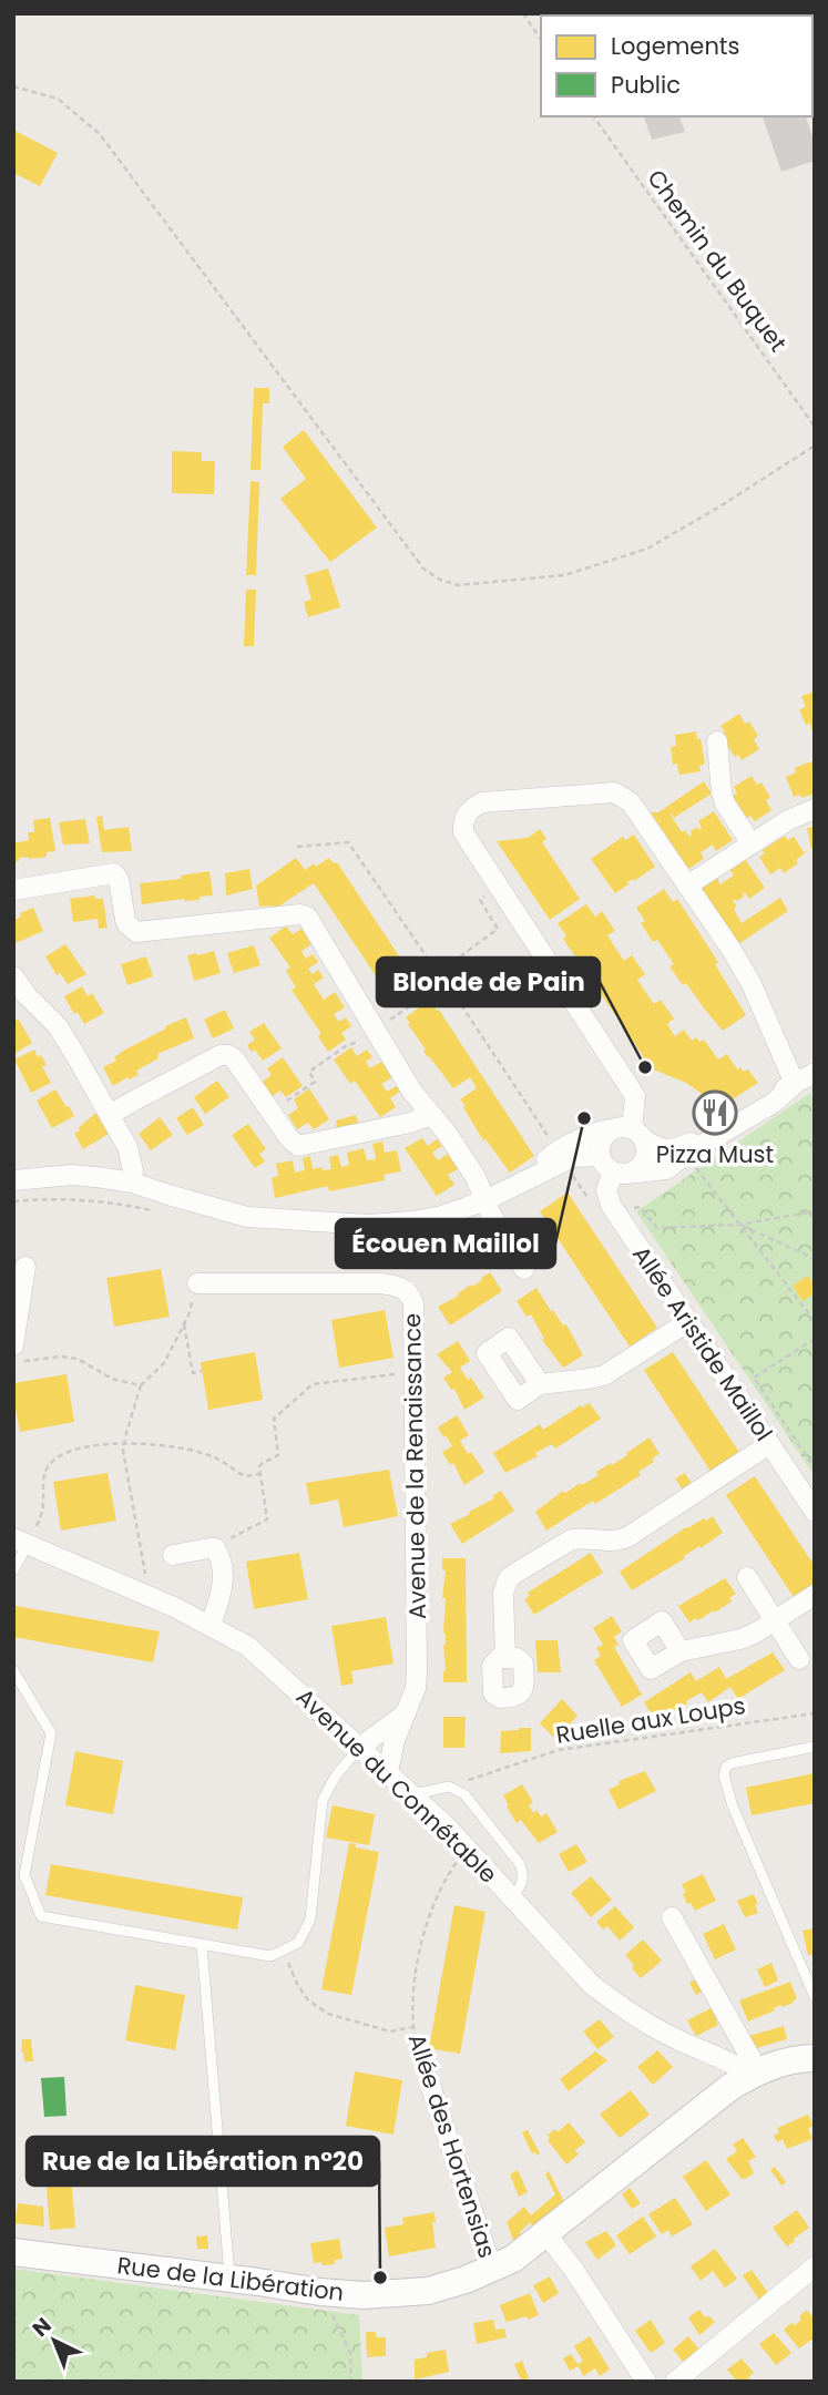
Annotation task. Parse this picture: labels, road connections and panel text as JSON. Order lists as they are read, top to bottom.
{
  "streets": {
    "main road": ["Rue de la Libération"],
    "street": [
      "Allée Aristide Maillol",
      "Avenue de la Renaissance",
      "Avenue du Connétable",
      "Allée des Hortensias"
    ],
    "path": ["Chemin du Buquet", "Ruelle aux Loups"]
  },
  "crossings": [
    ["Avenue de la Renaissance", "Avenue du Connétable"],
    ["Avenue du Connétable", "Allée des Hortensias"],
    ["Avenue du Connétable", "Rue de la Libération"],
    ["Allée des Hortensias", "Rue de la Libération"]
  ],
  "places": {
    "other": ["Blonde de Pain", "Écouen Maillol", "Rue de la Libération n°20"],
    "restaurant": ["Pizza Must"]
  },
  "legend": ["Logements", "Public"],
  "north": "top left"
}
